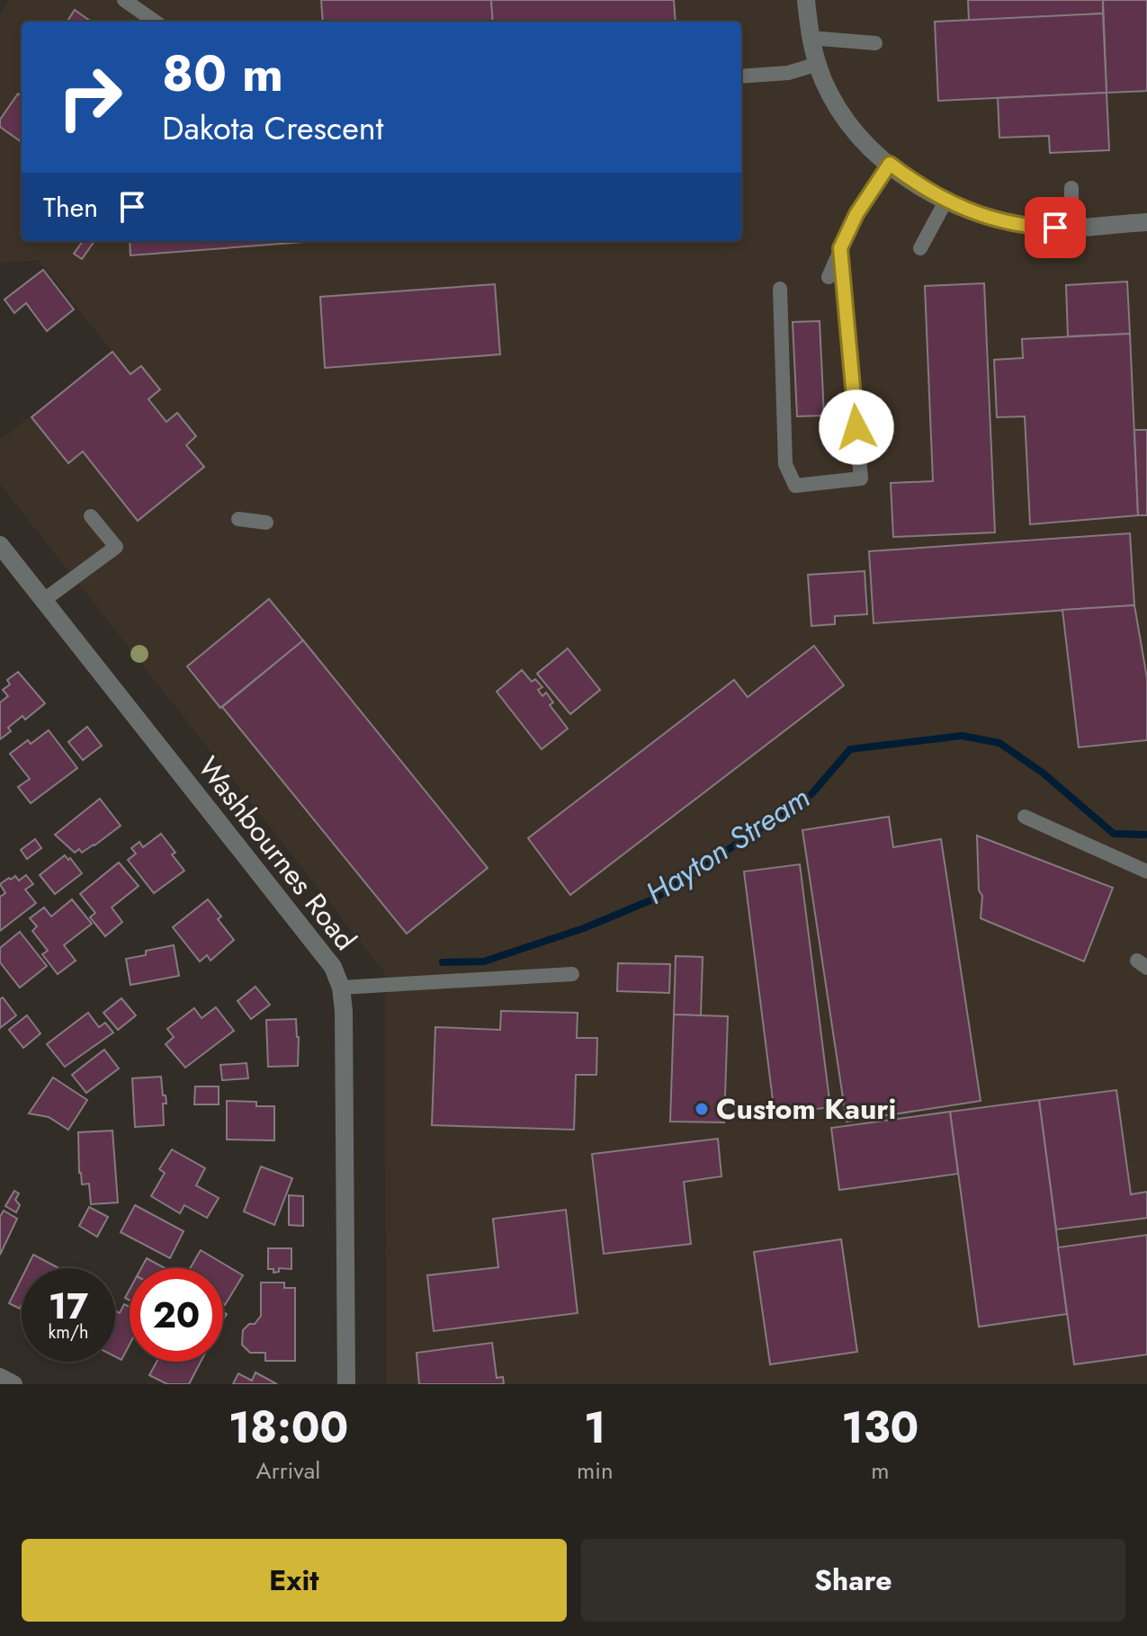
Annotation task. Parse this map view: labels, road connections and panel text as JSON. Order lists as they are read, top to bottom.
{
  "streets": {
    "street": ["Washbournes Road"]
  },
  "water": ["Hayton Stream"],
  "places": ["Custom Kauri"],
  "page": {
    "turn": ["80 m", "Dakota Crescent"],
    "then": "Then",
    "speed": "17 km/h",
    "limit": "20",
    "eta": [
      "18:00",
      "Arrival",
      "1",
      "min",
      "130",
      "m"
    ],
    "buttons": ["Exit", "Share"]
  }
}
